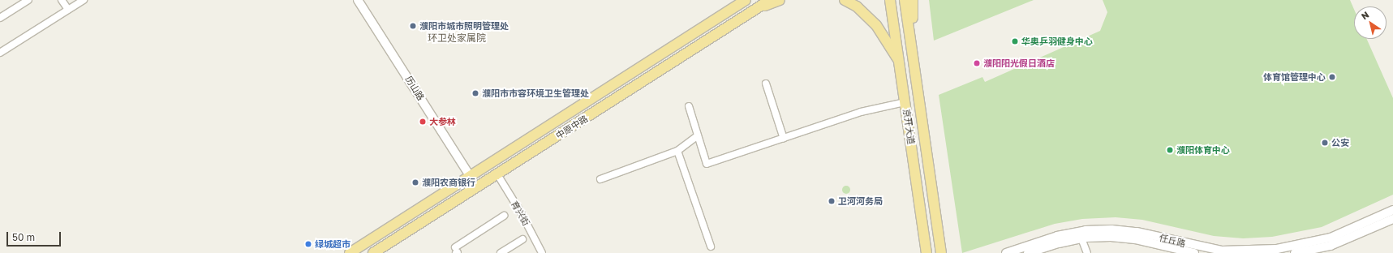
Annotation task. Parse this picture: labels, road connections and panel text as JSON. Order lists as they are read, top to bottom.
{
  "streets": {
    "main road": ["京开大道", "中原中路"],
    "street": ["历山路", "育兴街", "任丘路"]
  },
  "crossings": [
    ["历山路", "中原中路"],
    ["中原中路", "育兴街"]
  ],
  "districts": ["环卫处家属院"],
  "places": [
    "濮阳市城市照明管理处",
    "华奥乒羽健身中心",
    "濮阳阳光假日酒店",
    "体育馆管理中心",
    "濮阳市市容环境卫生管理处",
    "大参林",
    "公安",
    "濮阳体育中心",
    "濮阳农商银行",
    "卫河河务局",
    "绿城超市"
  ],
  "scale_bar": "50 m",
  "north": "top left"
}
